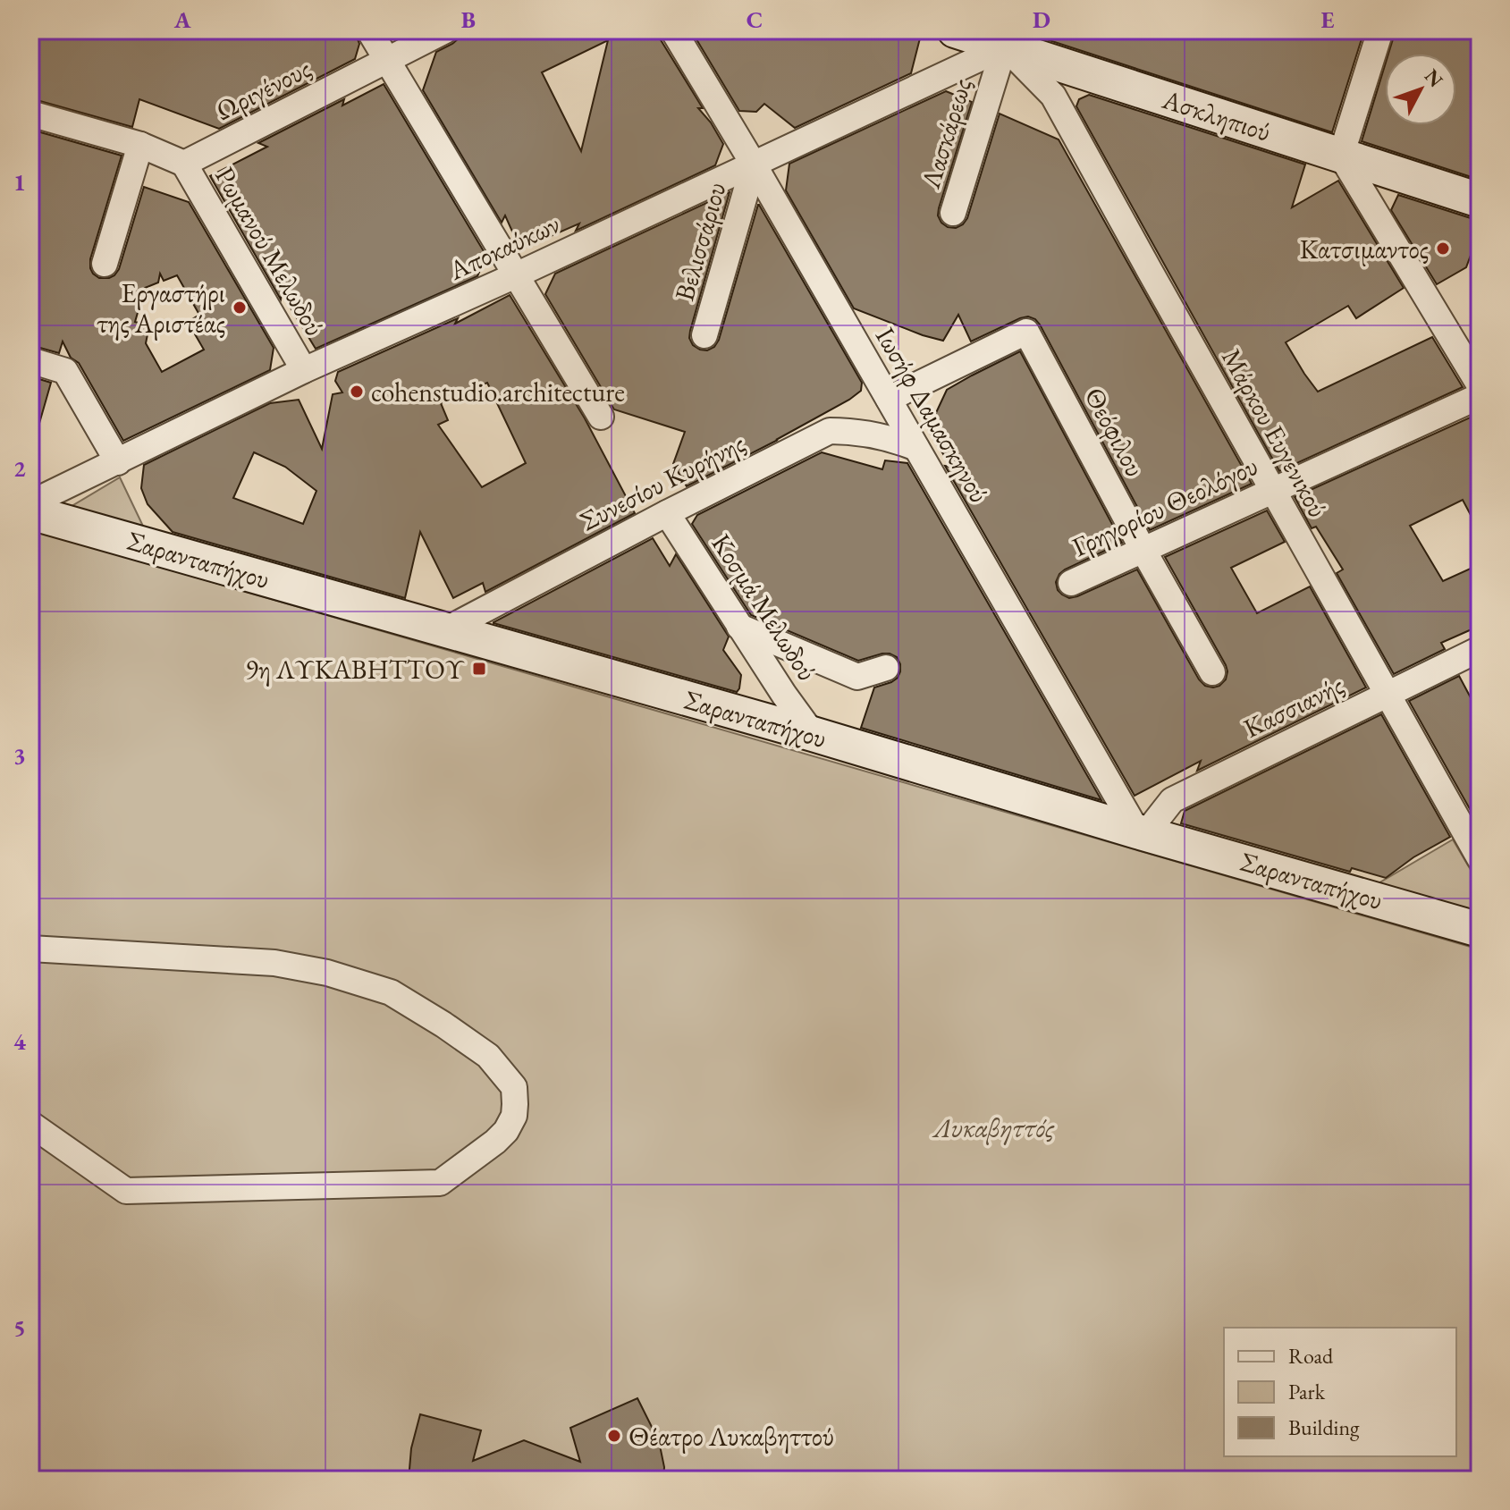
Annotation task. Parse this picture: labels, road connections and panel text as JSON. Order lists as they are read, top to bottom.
{
  "streets": {
    "street": [
      "Ωριγένους",
      "Ασκληπιού",
      "Λασκάρεως",
      "Βελισσάριου",
      "Αποκαύκων",
      "Ρωμανού Μελωδού",
      "Ιωσήφ Δαμασκηνού",
      "Θεόφιλου",
      "Μάρκου Ευγενικού",
      "Συνεσίου Κυρήνης",
      "Γρηγορίου Θεολόγου",
      "Σαρανταπήχου",
      "Κοσμά Μελωδού",
      "Κασσιανής"
    ]
  },
  "crossings": [
    ["Ωριγένους", "Ρωμανού Μελωδού"],
    ["Ασκληπιού", "Λασκάρεως"],
    ["Ασκληπιού", "Αποκαύκων"],
    ["Ασκληπιού", "Μάρκου Ευγενικού"],
    ["Λασκάρεως", "Αποκαύκων"],
    ["Λασκάρεως", "Μάρκου Ευγενικού"],
    ["Βελισσάριου", "Αποκαύκων"],
    ["Βελισσάριου", "Ιωσήφ Δαμασκηνού"],
    ["Αποκαύκων", "Ρωμανού Μελωδού"],
    ["Αποκαύκων", "Ιωσήφ Δαμασκηνού"],
    ["Αποκαύκων", "Μάρκου Ευγενικού"],
    ["Ιωσήφ Δαμασκηνού", "Θεόφιλου"],
    ["Ιωσήφ Δαμασκηνού", "Συνεσίου Κυρήνης"],
    ["Ιωσήφ Δαμασκηνού", "Σαρανταπήχου"],
    ["Ιωσήφ Δαμασκηνού", "Κασσιανής"],
    ["Θεόφιλου", "Γρηγορίου Θεολόγου"],
    ["Μάρκου Ευγενικού", "Γρηγορίου Θεολόγου"],
    ["Μάρκου Ευγενικού", "Κασσιανής"],
    ["Συνεσίου Κυρήνης", "Σαρανταπήχου"],
    ["Συνεσίου Κυρήνης", "Κοσμά Μελωδού"],
    ["Σαρανταπήχου", "Κοσμά Μελωδού"],
    ["Σαρανταπήχου", "Κασσιανής"]
  ],
  "parks": ["Λυκαβηττός"],
  "places": {
    "other": [
      "Κατσιμαντος",
      "Εργαστήρι της Αριστέας",
      "cohenstudio.architecture",
      "Θέατρο Λυκαβηττού"
    ],
    "transit": ["9η ΛΥΚΑΒΗΤΤΟΥ"]
  },
  "legend": ["Road", "Park", "Building"],
  "north": "top right",
  "grid": {
    "columns": [
      "A",
      "B",
      "C",
      "D",
      "E"
    ],
    "rows": [
      "1",
      "2",
      "3",
      "4",
      "5"
    ]
  }
}
